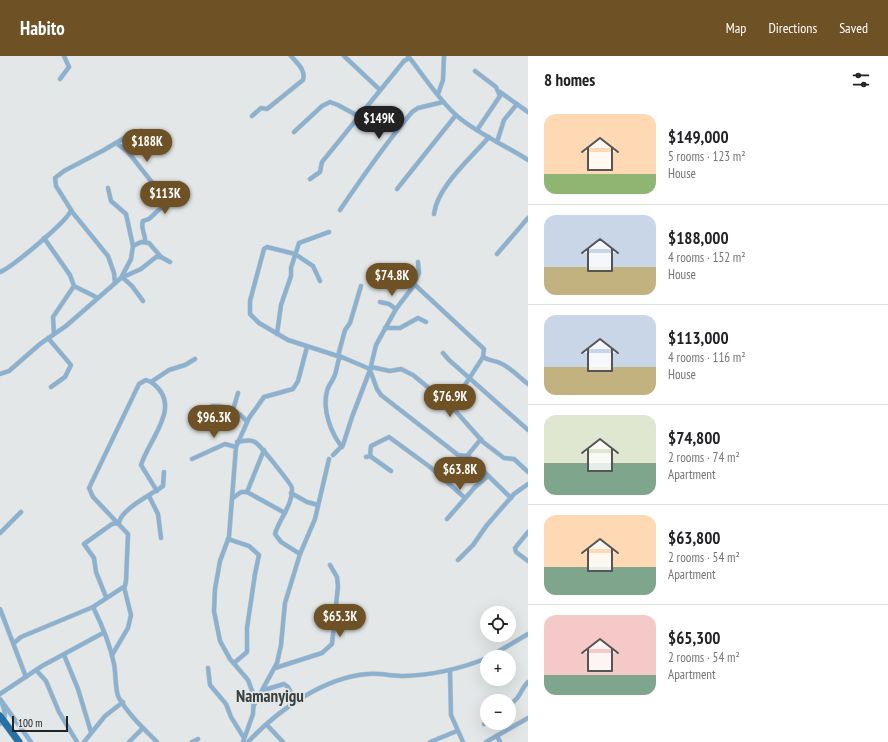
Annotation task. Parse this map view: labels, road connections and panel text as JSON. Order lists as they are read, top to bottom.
{
  "districts": ["Namanyigu"],
  "scale_bar": "100 m",
  "page": {
    "header": "Habito",
    "nav": ["Map", "Directions", "Saved"],
    "heading": "8 homes",
    "list": [
      {
        "name": "$149,000",
        "note": "5 rooms · 123 m² · House"
      },
      {
        "name": "$188,000",
        "note": "4 rooms · 152 m² · House"
      },
      {
        "name": "$113,000",
        "note": "4 rooms · 116 m² · House"
      },
      {
        "name": "$74,800",
        "note": "2 rooms · 74 m² · Apartment"
      },
      {
        "name": "$63,800",
        "note": "2 rooms · 54 m² · Apartment"
      },
      {
        "name": "$65,300",
        "note": "2 rooms · 54 m² · Apartment"
      }
    ],
    "price": [
      "$149K",
      "$188K",
      "$113K",
      "$74.8K",
      "$76.9K",
      "$96.3K",
      "$63.8K",
      "$65.3K"
    ],
    "map_buttons": ["+", "−"],
    "scale": "100 m"
  }
}
